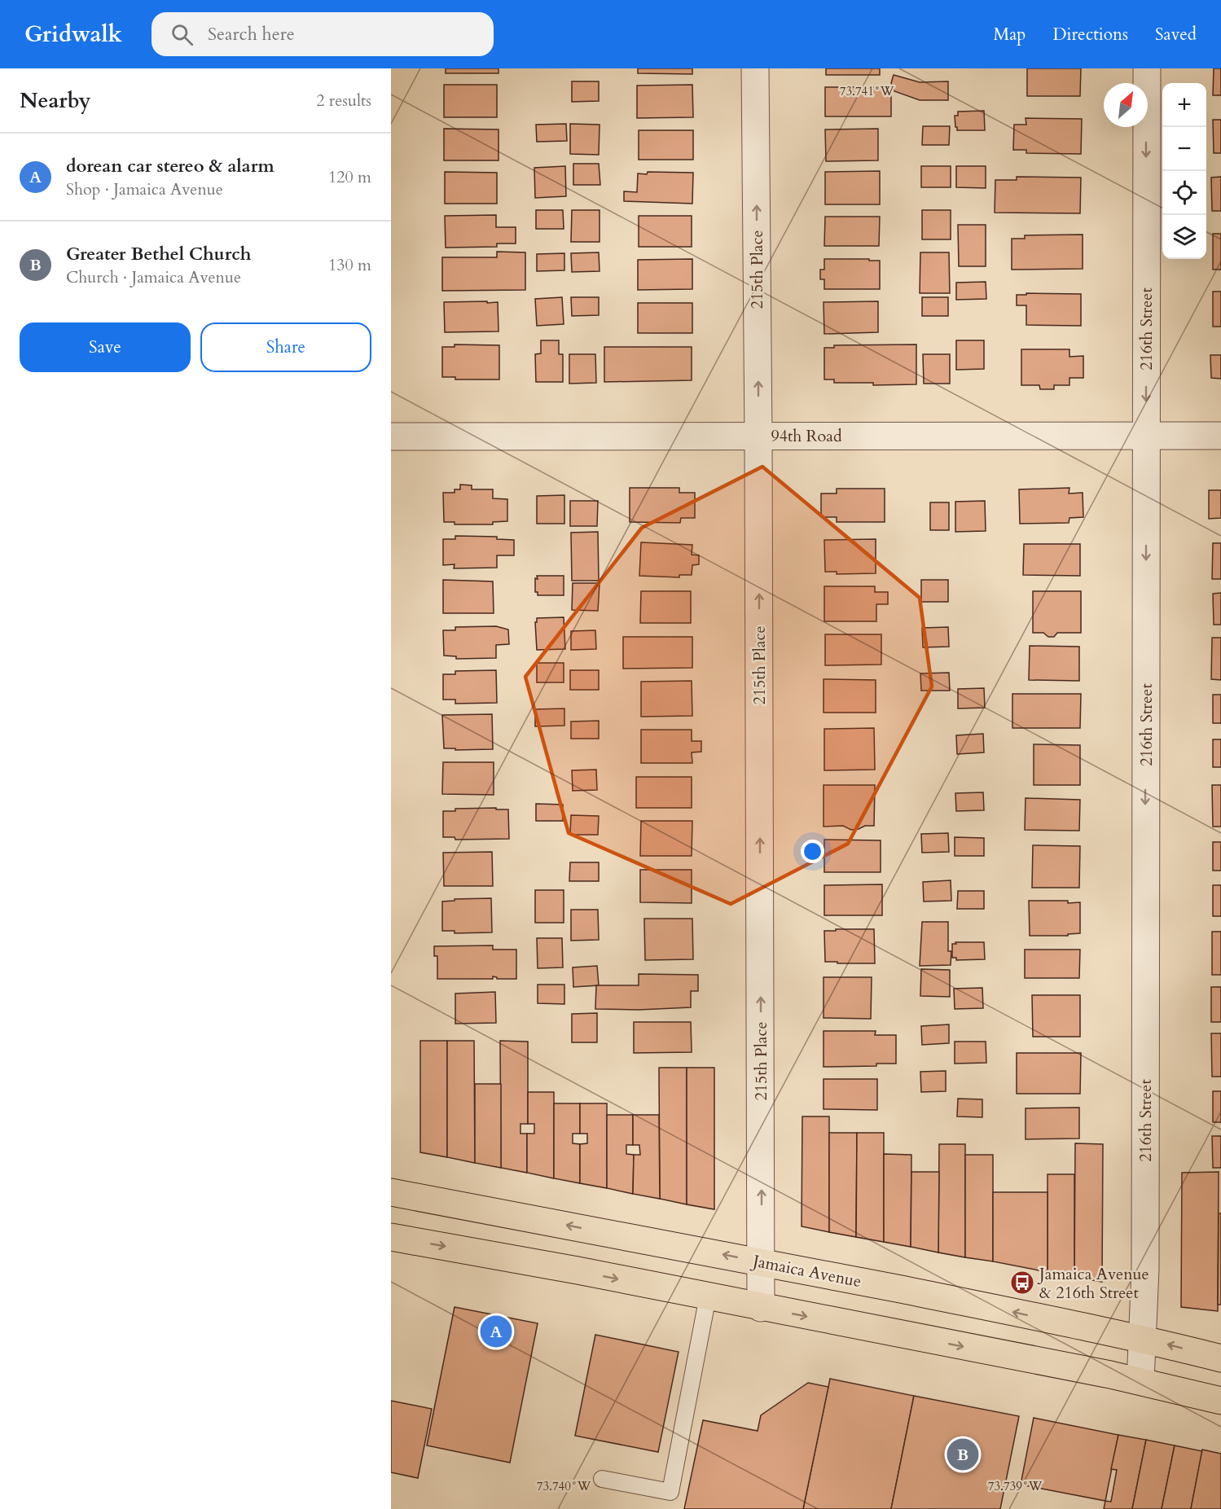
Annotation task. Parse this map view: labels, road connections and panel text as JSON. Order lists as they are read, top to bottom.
{
  "streets": {
    "main road": ["Jamaica Avenue"],
    "street": ["215th Place", "216th Street", "94th Road"]
  },
  "crossings": [
    ["215th Place", "94th Road"],
    ["215th Place", "Jamaica Avenue"],
    ["216th Street", "94th Road"],
    ["216th Street", "Jamaica Avenue"]
  ],
  "one_way": ["215th Place", "216th Street"],
  "places": {
    "bus stop": ["Jamaica Avenue & 216th Street"]
  },
  "north": "top right",
  "page": {
    "header": "Gridwalk",
    "search": "Search here",
    "nav": ["Map", "Directions", "Saved"],
    "heading": ["Nearby", "2 results"],
    "map_buttons": ["+", "−"],
    "list": [
      {
        "mark": "A",
        "name": "dorean car stereo & alarm",
        "note": "Shop · Jamaica Avenue",
        "value": "120 m"
      },
      {
        "mark": "B",
        "name": "Greater Bethel Church",
        "note": "Church · Jamaica Avenue",
        "value": "130 m"
      }
    ],
    "buttons": ["Save", "Share"],
    "pins": ["A", "B"]
  },
  "coordinates": ["73.741°W", "73.740°W", "73.739°W"]
}
